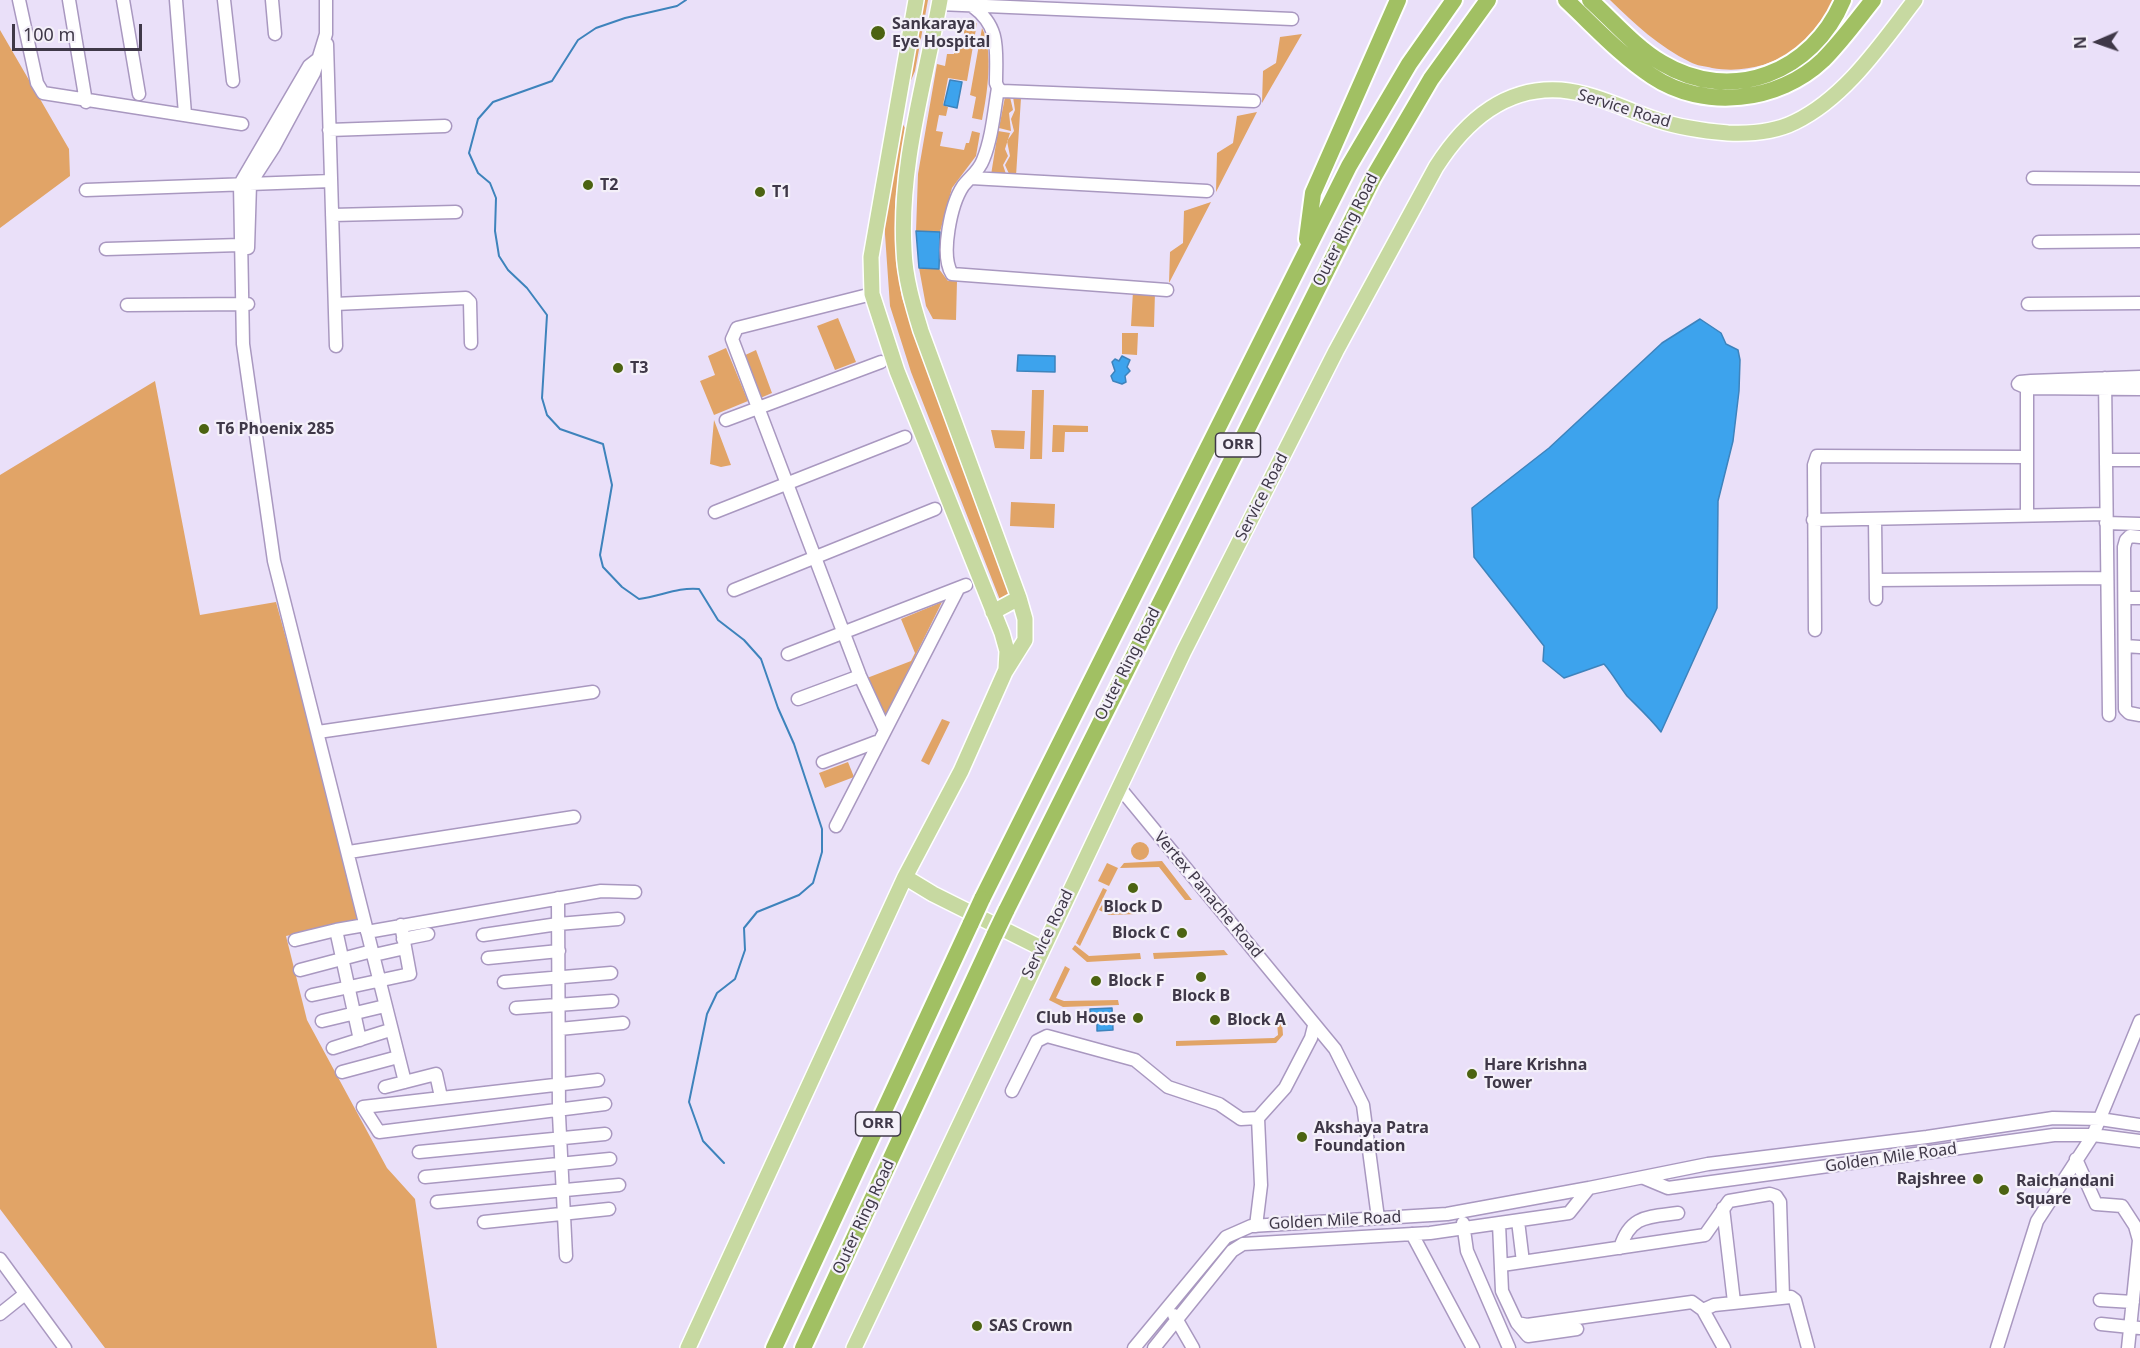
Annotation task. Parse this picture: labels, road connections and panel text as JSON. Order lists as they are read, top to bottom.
{
  "streets": {
    "highway": ["Outer Ring Road", "ORR"],
    "main road": ["Service Road"],
    "street": ["Vertex Panache Road", "Golden Mile Road"]
  },
  "crossings": [
    ["Service Road", "Vertex Panache Road"],
    ["Vertex Panache Road", "Golden Mile Road"]
  ],
  "places": [
    "Sankaraya Eye Hospital",
    "T2",
    "T1",
    "T3",
    "T6 Phoenix 285",
    "Block D",
    "Block C",
    "Block B",
    "Block F",
    "Club House",
    "Block A",
    "Hare Krishna Tower",
    "Akshaya Patra Foundation",
    "Rajshree",
    "Raichandani Square",
    "SAS Crown"
  ],
  "scale_bar": "100 m",
  "north": "left"
}
